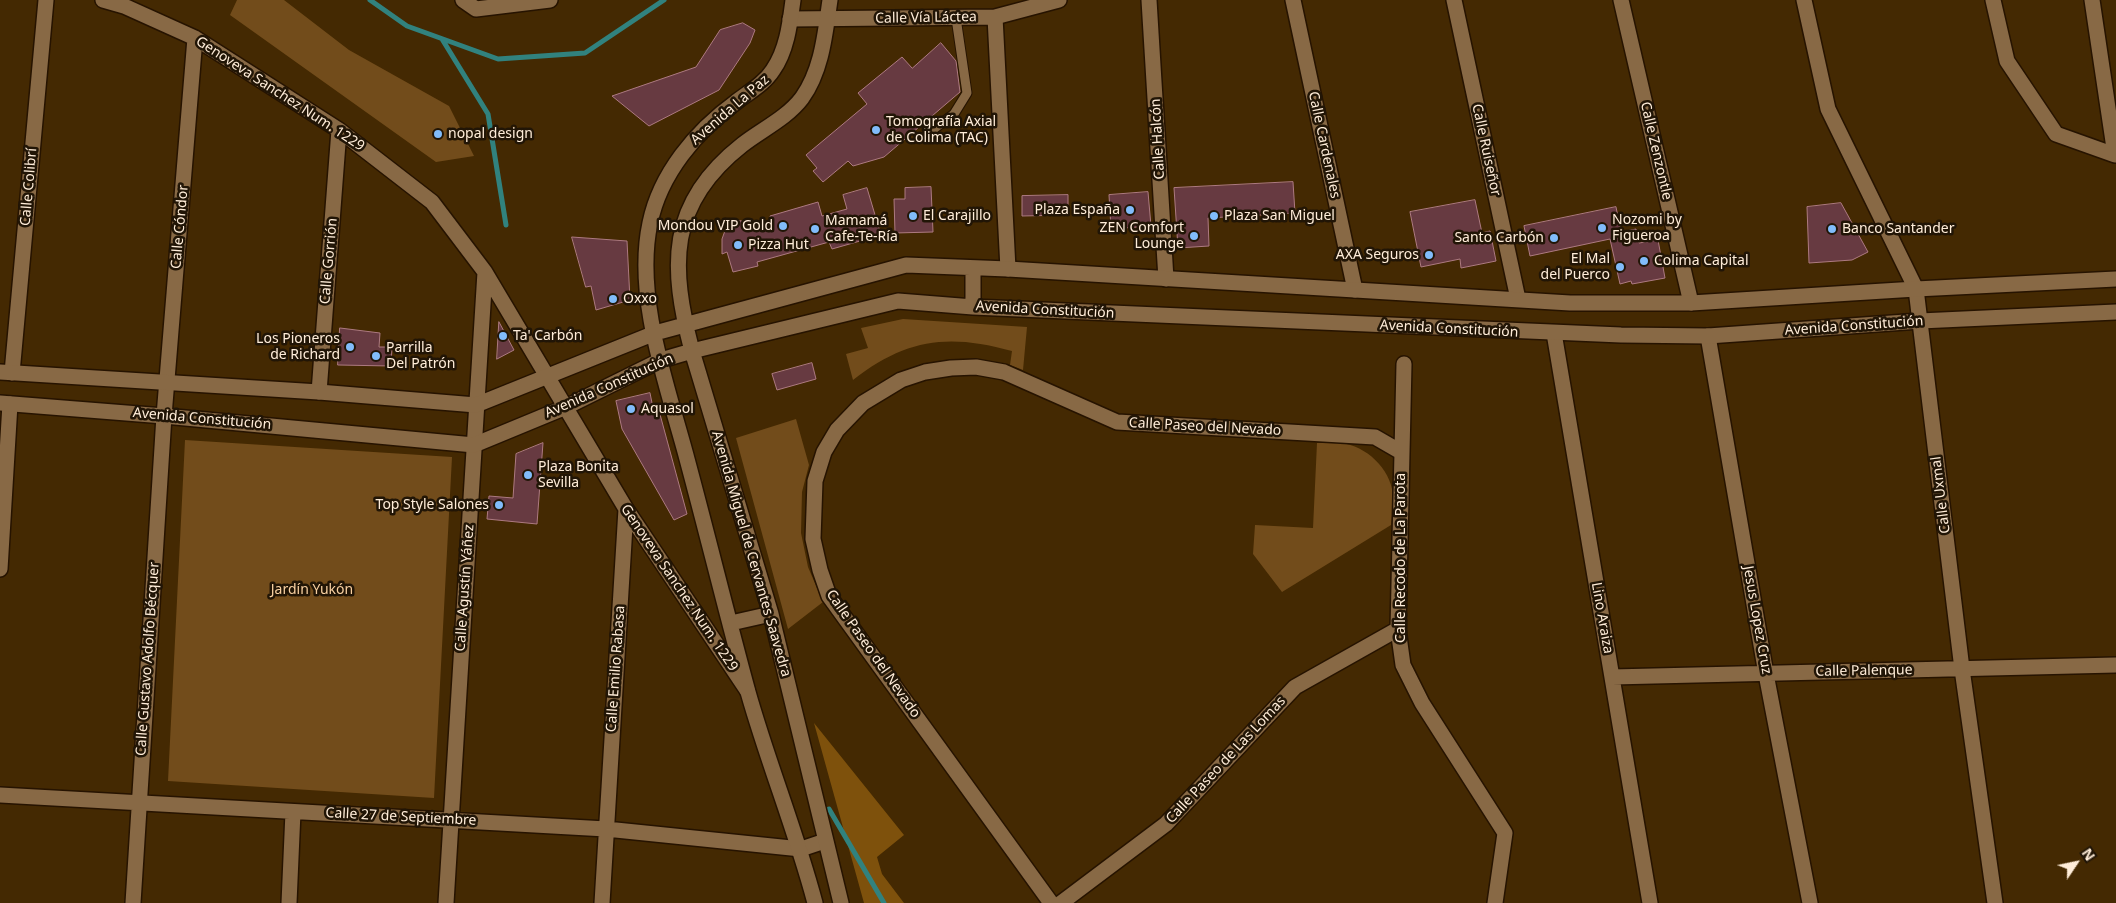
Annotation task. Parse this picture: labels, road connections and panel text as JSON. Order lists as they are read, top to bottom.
{
  "streets": {
    "street": [
      "Calle Vía Láctea",
      "Genoveva Sanchez Num. 1229",
      "Avenida La Paz",
      "Calle Halcón",
      "Calle Cardenales",
      "Calle Ruiseñor",
      "Calle Zenzontle",
      "Calle Colibrí",
      "Calle Cóndor",
      "Calle Gorrión",
      "Avenida Constitución",
      "Calle Paseo del Nevado",
      "Calle Uxmal",
      "Avenida Miguel de Cervantes Saavedra",
      "Calle Recodo de La Parota",
      "Calle Agustín Yáñez",
      "Lino Araiza",
      "Jesus Lopez Cruz",
      "Calle Gustavo Adolfo Bécquer",
      "Calle Emilio Rabasa",
      "Calle Palenque",
      "Calle Paseo de Las Lomas",
      "Calle 27 de Septiembre"
    ]
  },
  "crossings": [
    ["Calle Vía Láctea", "Avenida La Paz"],
    ["Genoveva Sanchez Num. 1229", "Calle Cóndor"],
    ["Genoveva Sanchez Num. 1229", "Calle Gorrión"],
    ["Genoveva Sanchez Num. 1229", "Avenida Constitución"],
    ["Genoveva Sanchez Num. 1229", "Calle Agustín Yáñez"],
    ["Genoveva Sanchez Num. 1229", "Calle Emilio Rabasa"],
    ["Calle Cóndor", "Avenida Constitución"],
    ["Calle Cóndor", "Calle Gustavo Adolfo Bécquer"],
    ["Avenida Constitución", "Calle Uxmal"],
    ["Avenida Constitución", "Avenida Miguel de Cervantes Saavedra"],
    ["Avenida Constitución", "Calle Agustín Yáñez"],
    ["Avenida Constitución", "Lino Araiza"],
    ["Avenida Constitución", "Jesus Lopez Cruz"],
    ["Avenida Constitución", "Calle Gustavo Adolfo Bécquer"],
    ["Calle Paseo del Nevado", "Calle Recodo de La Parota"],
    ["Calle Uxmal", "Calle Palenque"],
    ["Calle Recodo de La Parota", "Calle Paseo de Las Lomas"],
    ["Calle Agustín Yáñez", "Calle 27 de Septiembre"],
    ["Lino Araiza", "Calle Palenque"],
    ["Jesus Lopez Cruz", "Calle Palenque"],
    ["Calle Gustavo Adolfo Bécquer", "Calle 27 de Septiembre"],
    ["Calle Emilio Rabasa", "Calle 27 de Septiembre"]
  ],
  "parks": ["Jardín Yukón"],
  "places": [
    "Tomografía Axial de Colima (TAC)",
    "nopal design",
    "Plaza España",
    "El Carajillo",
    "Plaza San Miguel",
    "Mondou VIP Gold",
    "Nozomi by Figueroa",
    "Mamamá Cafe-Te-Ría",
    "Banco Santander",
    "ZEN Comfort Lounge",
    "Santo Carbón",
    "Pizza Hut",
    "AXA Seguros",
    "Colima Capital",
    "El Mal del Puerco",
    "Oxxo",
    "Ta' Carbón",
    "Los Pioneros de Richard",
    "Parrilla Del Patrón",
    "Aquasol",
    "Plaza Bonita Sevilla",
    "Top Style Salones"
  ],
  "north": "top right"
}
